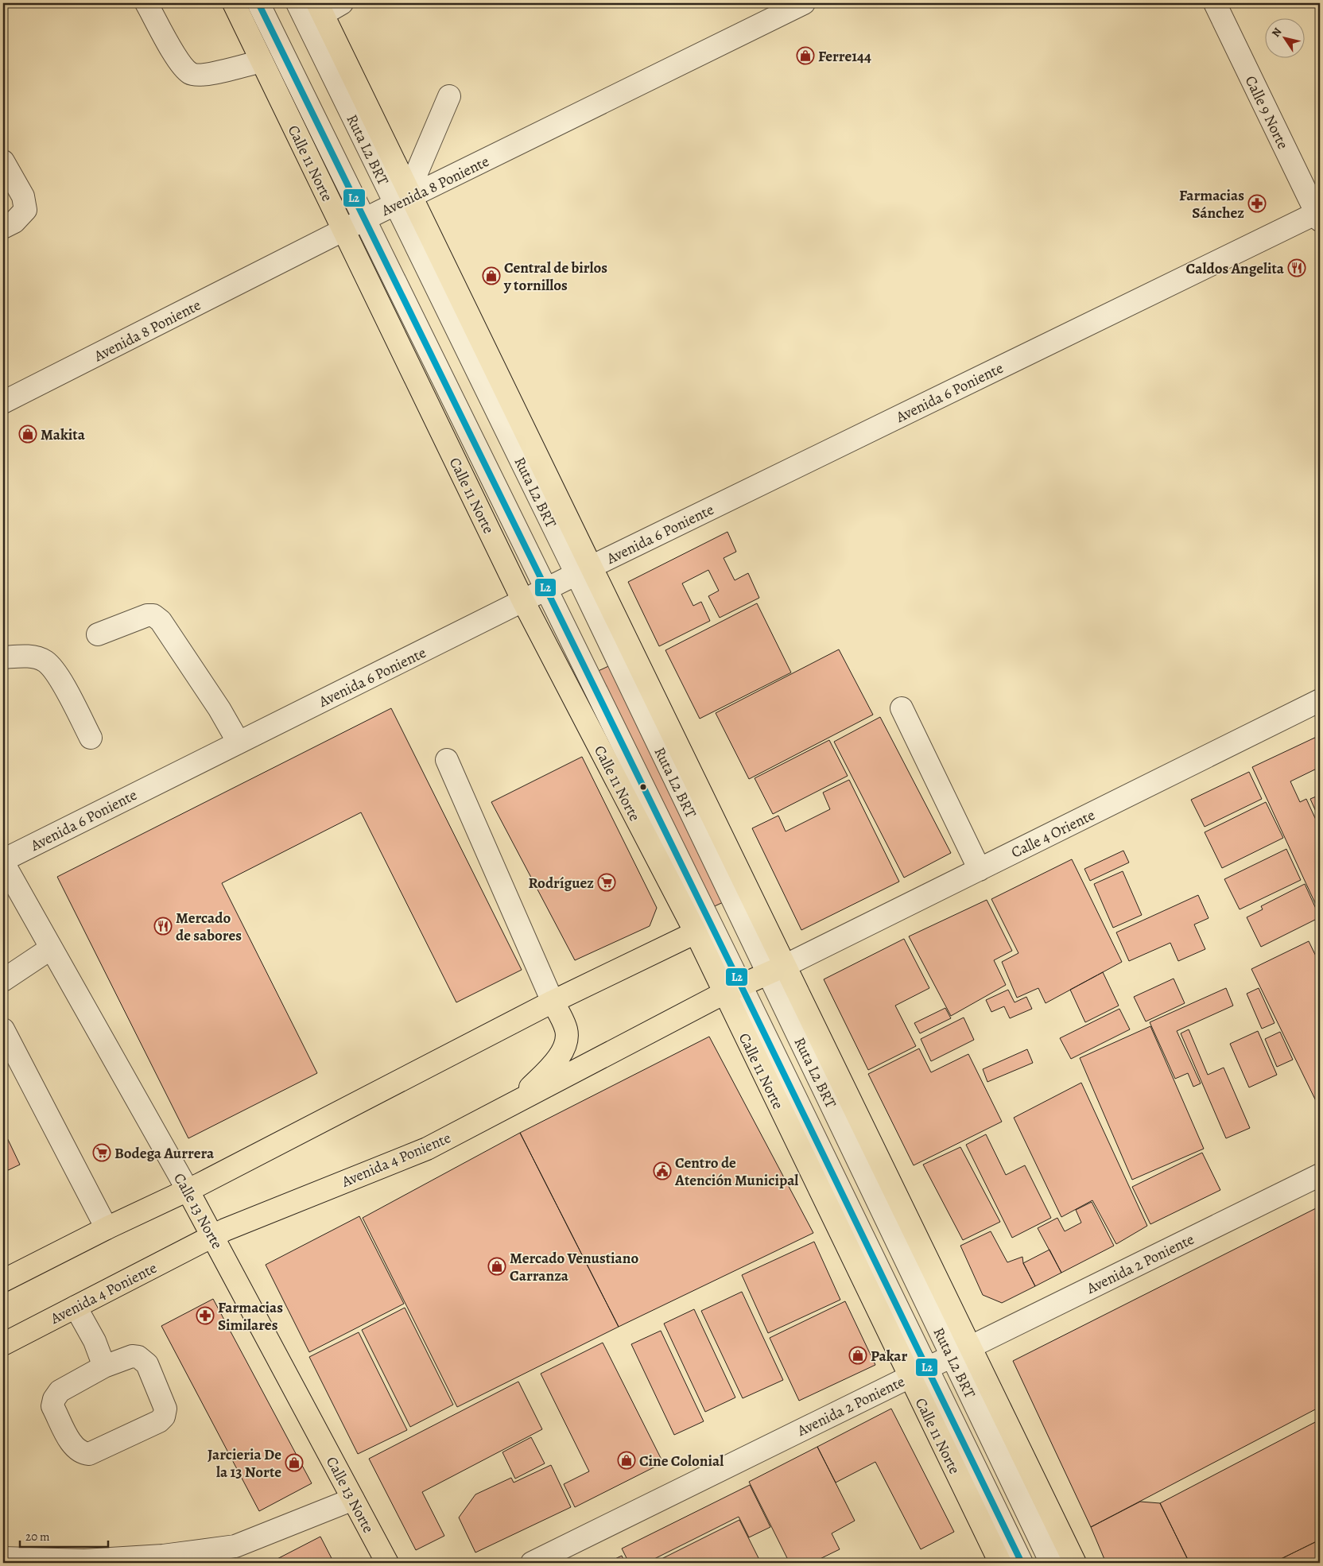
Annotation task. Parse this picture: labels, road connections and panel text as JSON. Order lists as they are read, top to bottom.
{
  "streets": {
    "main road": ["Calle 11 Norte", "Avenida 4 Poniente", "Calle 13 Norte"],
    "street": [
      "Calle 9 Norte",
      "Ruta L2 BRT",
      "Avenida 8 Poniente",
      "Avenida 6 Poniente",
      "Calle 4 Oriente",
      "Avenida 2 Poniente"
    ]
  },
  "crossings": [
    ["Calle 9 Norte", "Avenida 6 Poniente"],
    ["Ruta L2 BRT", "Calle 11 Norte"],
    ["Ruta L2 BRT", "Avenida 8 Poniente"],
    ["Ruta L2 BRT", "Avenida 2 Poniente"],
    ["Calle 11 Norte", "Avenida 8 Poniente"],
    ["Calle 11 Norte", "Avenida 6 Poniente"],
    ["Calle 11 Norte", "Avenida 4 Poniente"],
    ["Calle 11 Norte", "Avenida 2 Poniente"],
    ["Avenida 6 Poniente", "Calle 13 Norte"],
    ["Calle 4 Oriente", "Avenida 4 Poniente"],
    ["Avenida 4 Poniente", "Calle 13 Norte"]
  ],
  "places": {
    "shop": [
      "Ferre144",
      "Central de birlos y tornillos",
      "Makita",
      "Mercado Venustiano Carranza",
      "Pakar",
      "Cine Colonial",
      "Jarcieria De la 13 Norte"
    ],
    "pharmacy": ["Farmacias Sánchez", "Farmacias Similares"],
    "restaurant": ["Caldos Angelita", "Mercado de sabores"],
    "supermarket": ["Rodríguez", "Bodega Aurrera"],
    "public building": ["Centro de Atención Municipal"]
  },
  "lines": ["transit line L2"],
  "scale_bar": "20 m",
  "north": "top left"
}
